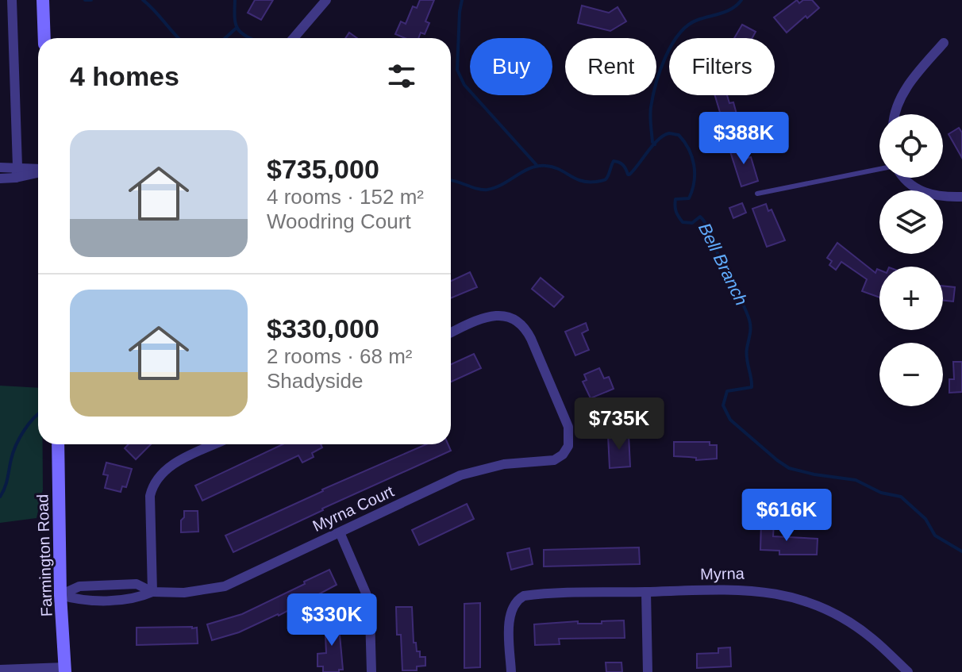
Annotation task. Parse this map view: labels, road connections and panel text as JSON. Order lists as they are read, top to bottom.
{
  "streets": {
    "main road": ["Farmington Road"],
    "street": ["Myrna Court", "Myrna"]
  },
  "crossings": [
    ["Myrna Court", "Farmington Road"]
  ],
  "water": ["Bell Branch"],
  "page": {
    "chip": ["Buy", "Rent", "Filters"],
    "heading": "4 homes",
    "price": [
      "$388K",
      "$735K",
      "$616K",
      "$330K"
    ],
    "map_buttons": ["+", "−"],
    "list": [
      {
        "name": "$735,000",
        "note": "4 rooms · 152 m² · Woodring Court"
      },
      {
        "name": "$330,000",
        "note": "2 rooms · 68 m² · Shadyside"
      }
    ]
  }
}
